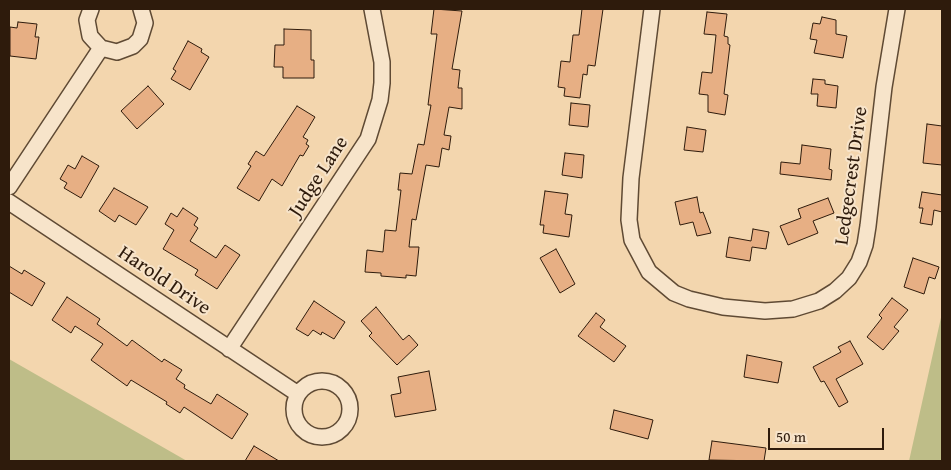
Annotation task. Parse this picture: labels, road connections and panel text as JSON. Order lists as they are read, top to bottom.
{
  "streets": {
    "street": ["Ledgecrest Drive", "Judge Lane", "Harold Drive"]
  },
  "crossings": [
    ["Judge Lane", "Harold Drive"]
  ],
  "scale_bar": "50 m"
}
